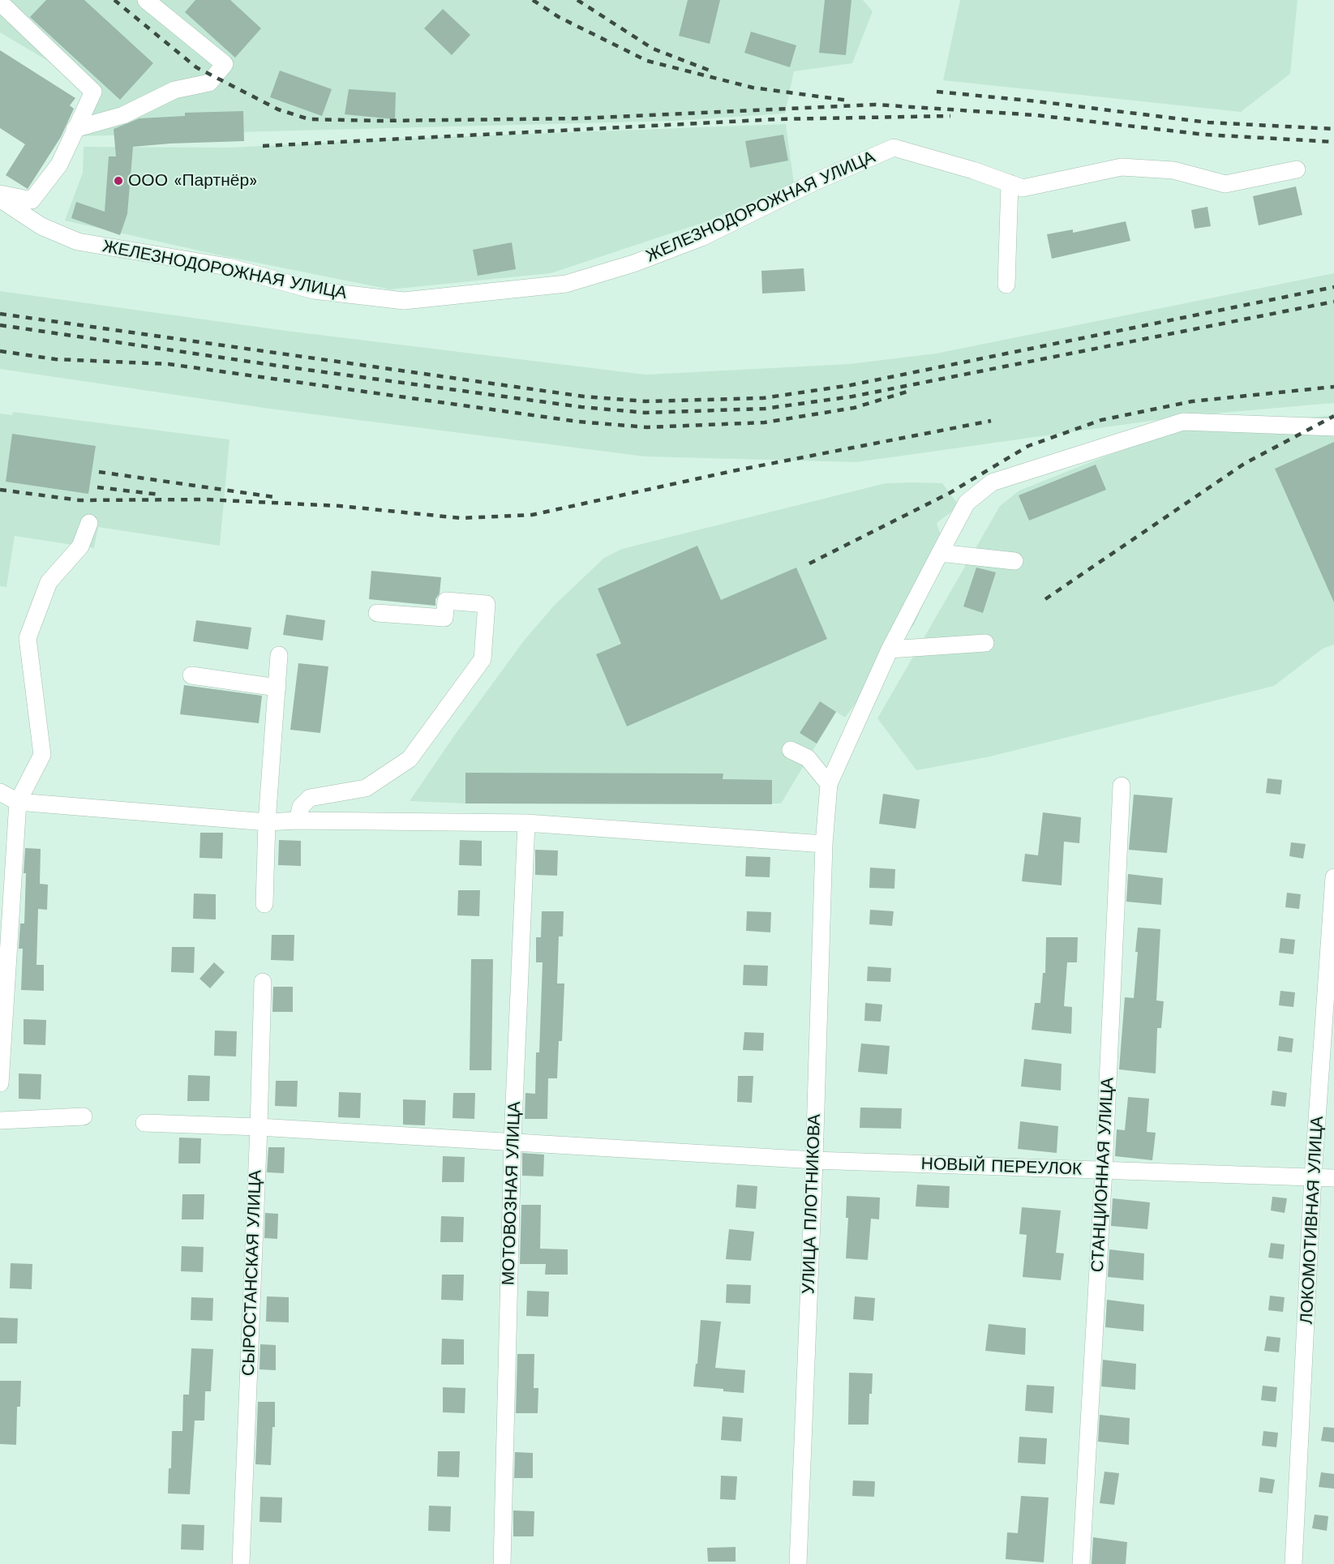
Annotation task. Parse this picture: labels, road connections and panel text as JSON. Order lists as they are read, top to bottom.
{
  "streets": {
    "street": [
      "ЖЕЛЕЗНОДОРОЖНАЯ УЛИЦА",
      "НОВЫЙ ПЕРЕУЛОК",
      "СТАНЦИОННАЯ УЛИЦА",
      "МОТОВОЗНАЯ УЛИЦА",
      "УЛИЦА ПЛОТНИКОВА",
      "ЛОКОМОТИВНАЯ УЛИЦА",
      "СЫРОСТАНСКАЯ УЛИЦА"
    ]
  },
  "crossings": [
    ["НОВЫЙ ПЕРЕУЛОК", "СТАНЦИОННАЯ УЛИЦА"],
    ["НОВЫЙ ПЕРЕУЛОК", "МОТОВОЗНАЯ УЛИЦА"],
    ["НОВЫЙ ПЕРЕУЛОК", "УЛИЦА ПЛОТНИКОВА"],
    ["НОВЫЙ ПЕРЕУЛОК", "ЛОКОМОТИВНАЯ УЛИЦА"],
    ["НОВЫЙ ПЕРЕУЛОК", "СЫРОСТАНСКАЯ УЛИЦА"]
  ],
  "places": ["ООО «Партнёр»"]
}
